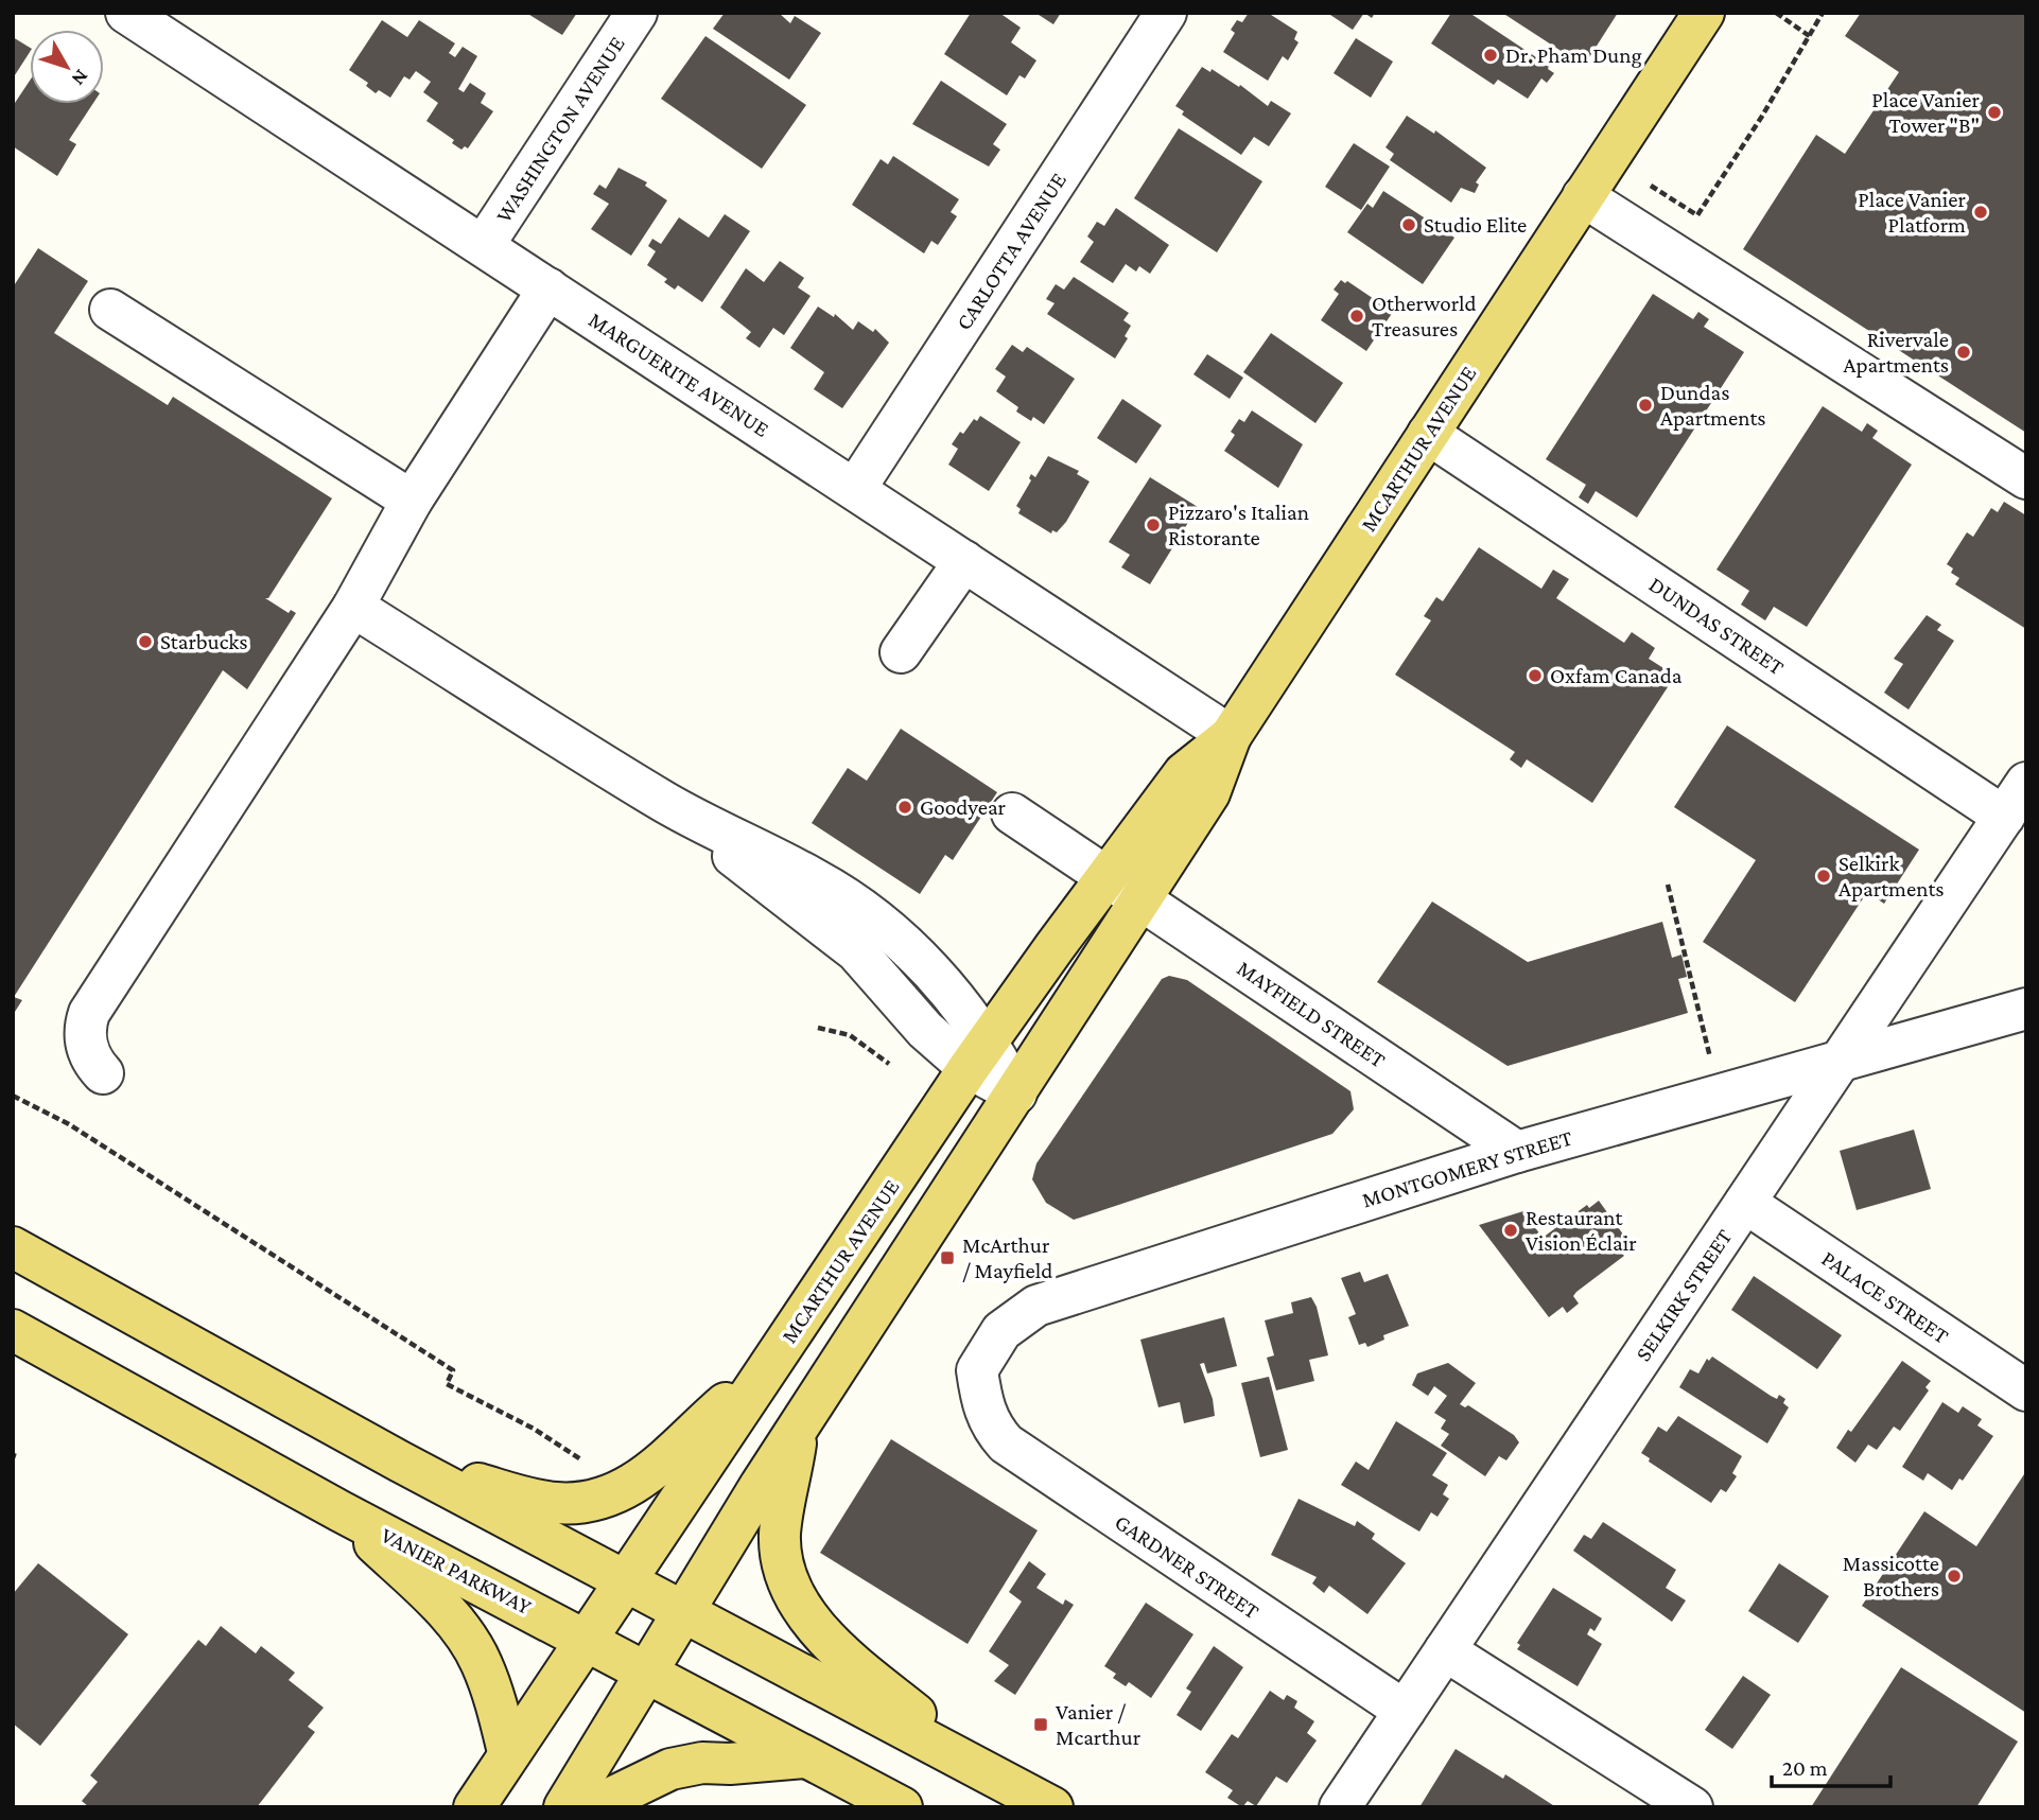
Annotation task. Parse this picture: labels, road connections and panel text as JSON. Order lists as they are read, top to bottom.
{
  "streets": {
    "main road": ["MCARTHUR AVENUE", "VANIER PARKWAY"],
    "street": [
      "WASHINGTON AVENUE",
      "CARLOTTA AVENUE",
      "MARGUERITE AVENUE",
      "DUNDAS STREET",
      "MAYFIELD STREET",
      "MONTGOMERY STREET",
      "SELKIRK STREET",
      "PALACE STREET",
      "GARDNER STREET"
    ]
  },
  "crossings": [
    ["WASHINGTON AVENUE", "MARGUERITE AVENUE"],
    ["CARLOTTA AVENUE", "MARGUERITE AVENUE"],
    ["MARGUERITE AVENUE", "MCARTHUR AVENUE"],
    ["MCARTHUR AVENUE", "DUNDAS STREET"],
    ["MCARTHUR AVENUE", "MAYFIELD STREET"],
    ["MCARTHUR AVENUE", "VANIER PARKWAY"],
    ["DUNDAS STREET", "SELKIRK STREET"],
    ["MAYFIELD STREET", "MONTGOMERY STREET"],
    ["MONTGOMERY STREET", "SELKIRK STREET"],
    ["MONTGOMERY STREET", "GARDNER STREET"],
    ["SELKIRK STREET", "PALACE STREET"],
    ["SELKIRK STREET", "GARDNER STREET"]
  ],
  "places": {
    "other": [
      "Dr. Pham Dung",
      "Place Vanier Tower \"B\"",
      "Place Vanier Platform",
      "Studio Elite",
      "Otherworld Treasures",
      "Rivervale Apartments",
      "Dundas Apartments",
      "Pizzaro's Italian Ristorante",
      "Starbucks",
      "Oxfam Canada",
      "Goodyear",
      "Selkirk Apartments",
      "Restaurant Vision Éclair",
      "Massicotte Brothers"
    ],
    "transit": ["McArthur / Mayfield", "Vanier / Mcarthur"]
  },
  "scale_bar": "20 m",
  "north": "bottom right"
}
